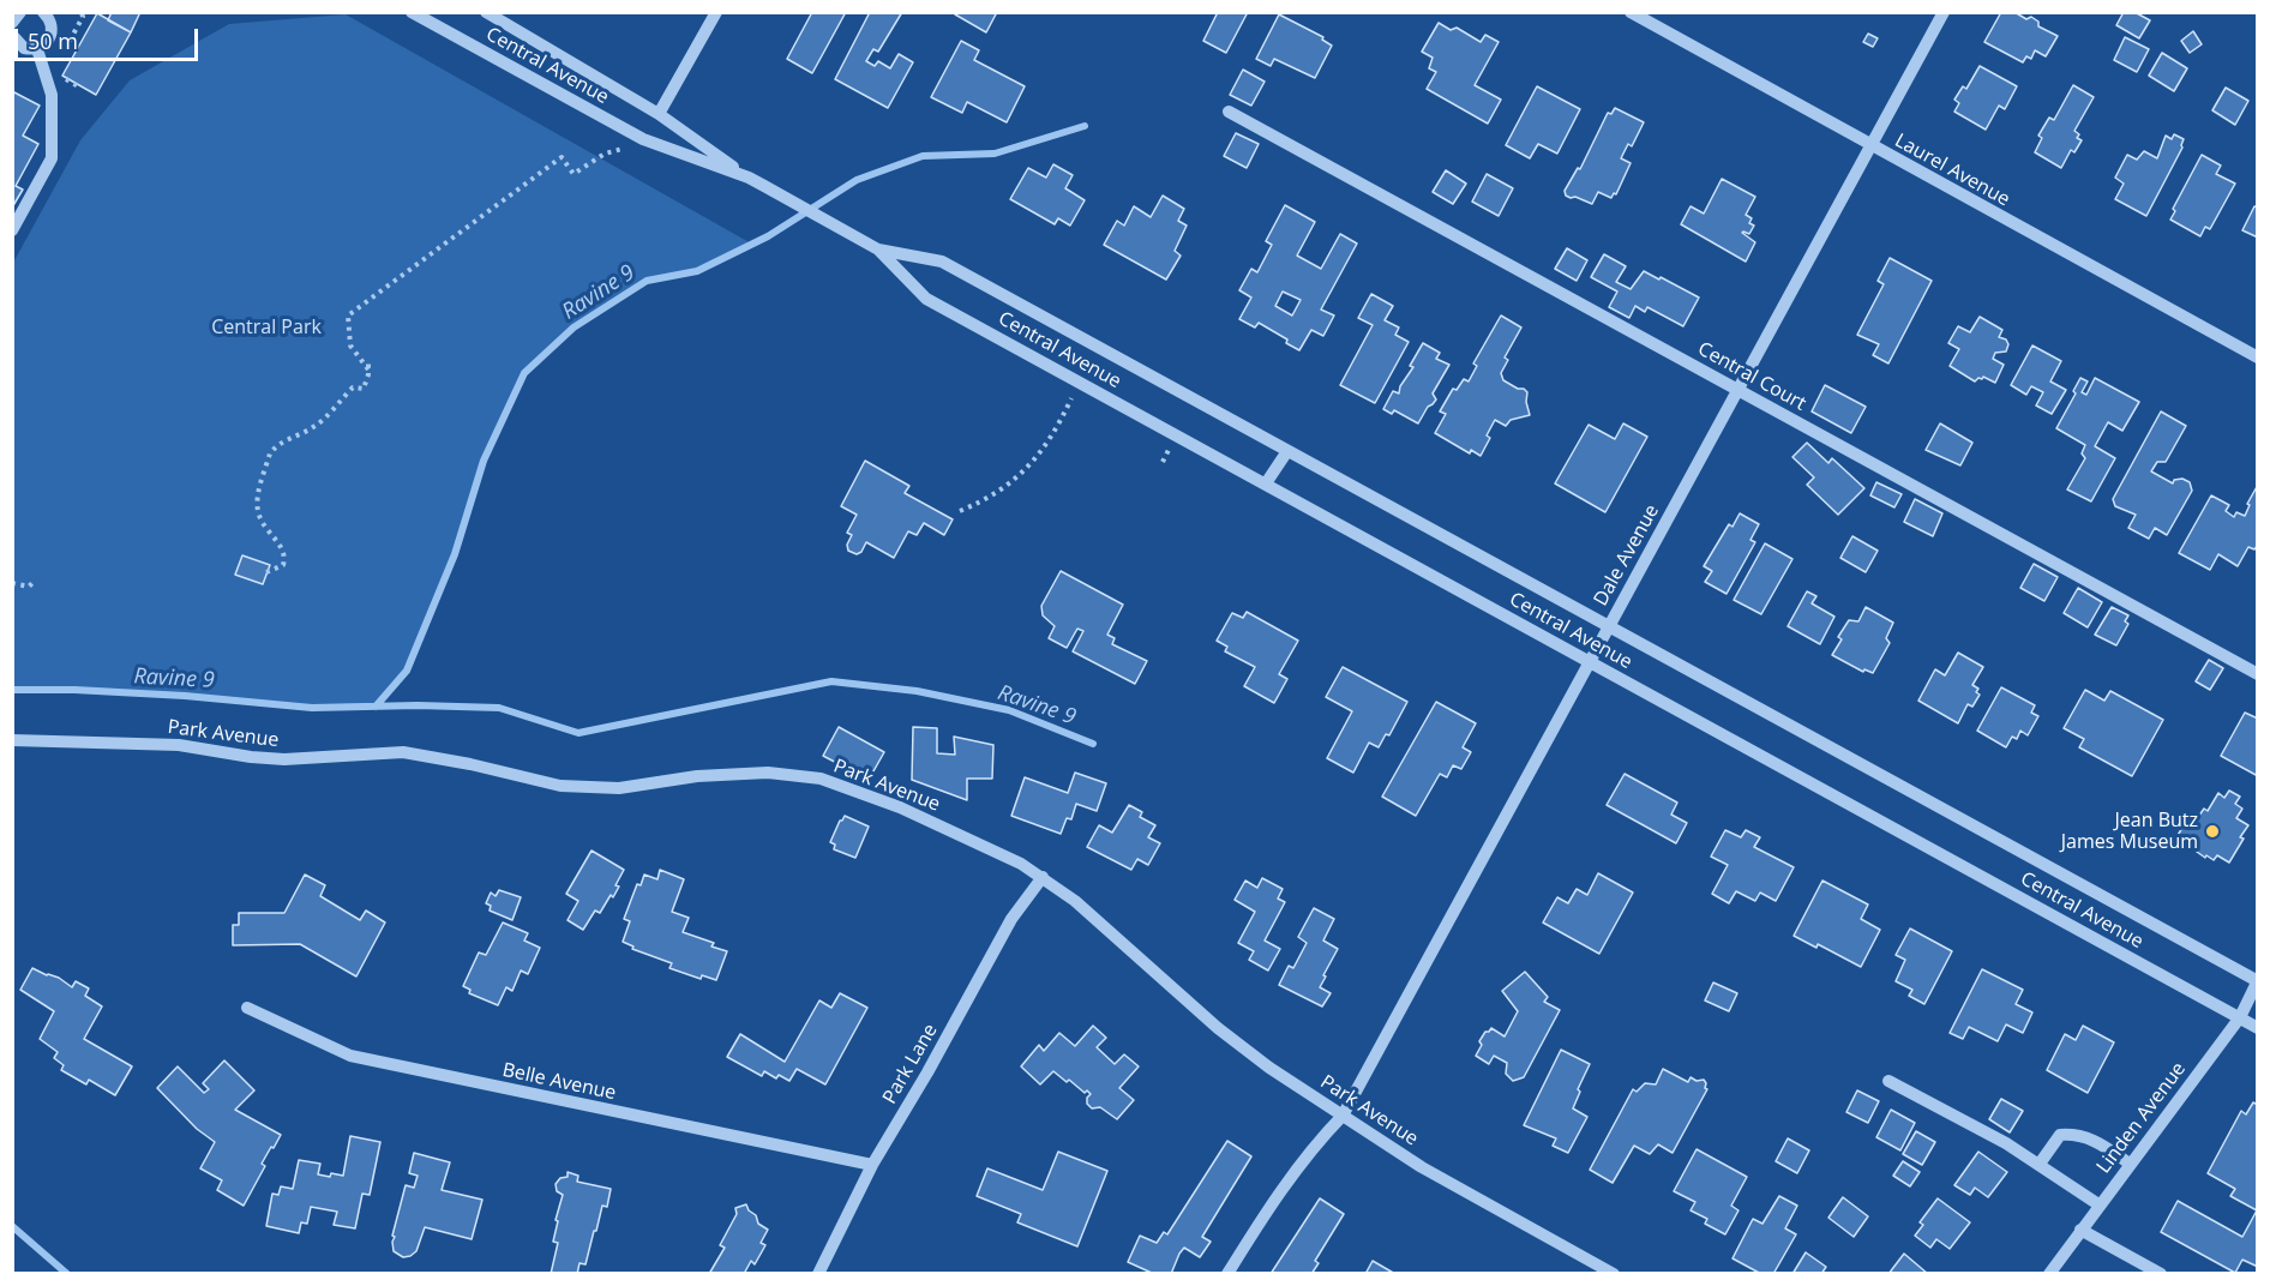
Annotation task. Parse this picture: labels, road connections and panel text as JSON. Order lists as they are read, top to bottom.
{
  "streets": {
    "street": [
      "Central Avenue",
      "Laurel Avenue",
      "Central Court",
      "Dale Avenue",
      "Park Avenue",
      "Park Lane",
      "Belle Avenue",
      "Linden Avenue"
    ]
  },
  "crossings": [
    ["Central Avenue", "Dale Avenue"],
    ["Central Avenue", "Linden Avenue"],
    ["Laurel Avenue", "Dale Avenue"],
    ["Central Court", "Dale Avenue"],
    ["Dale Avenue", "Park Avenue"],
    ["Park Avenue", "Park Lane"],
    ["Park Lane", "Belle Avenue"]
  ],
  "water": ["Ravine 9"],
  "parks": ["Central Park"],
  "places": ["Jean Butz James Museum"],
  "scale_bar": "50 m"
}
